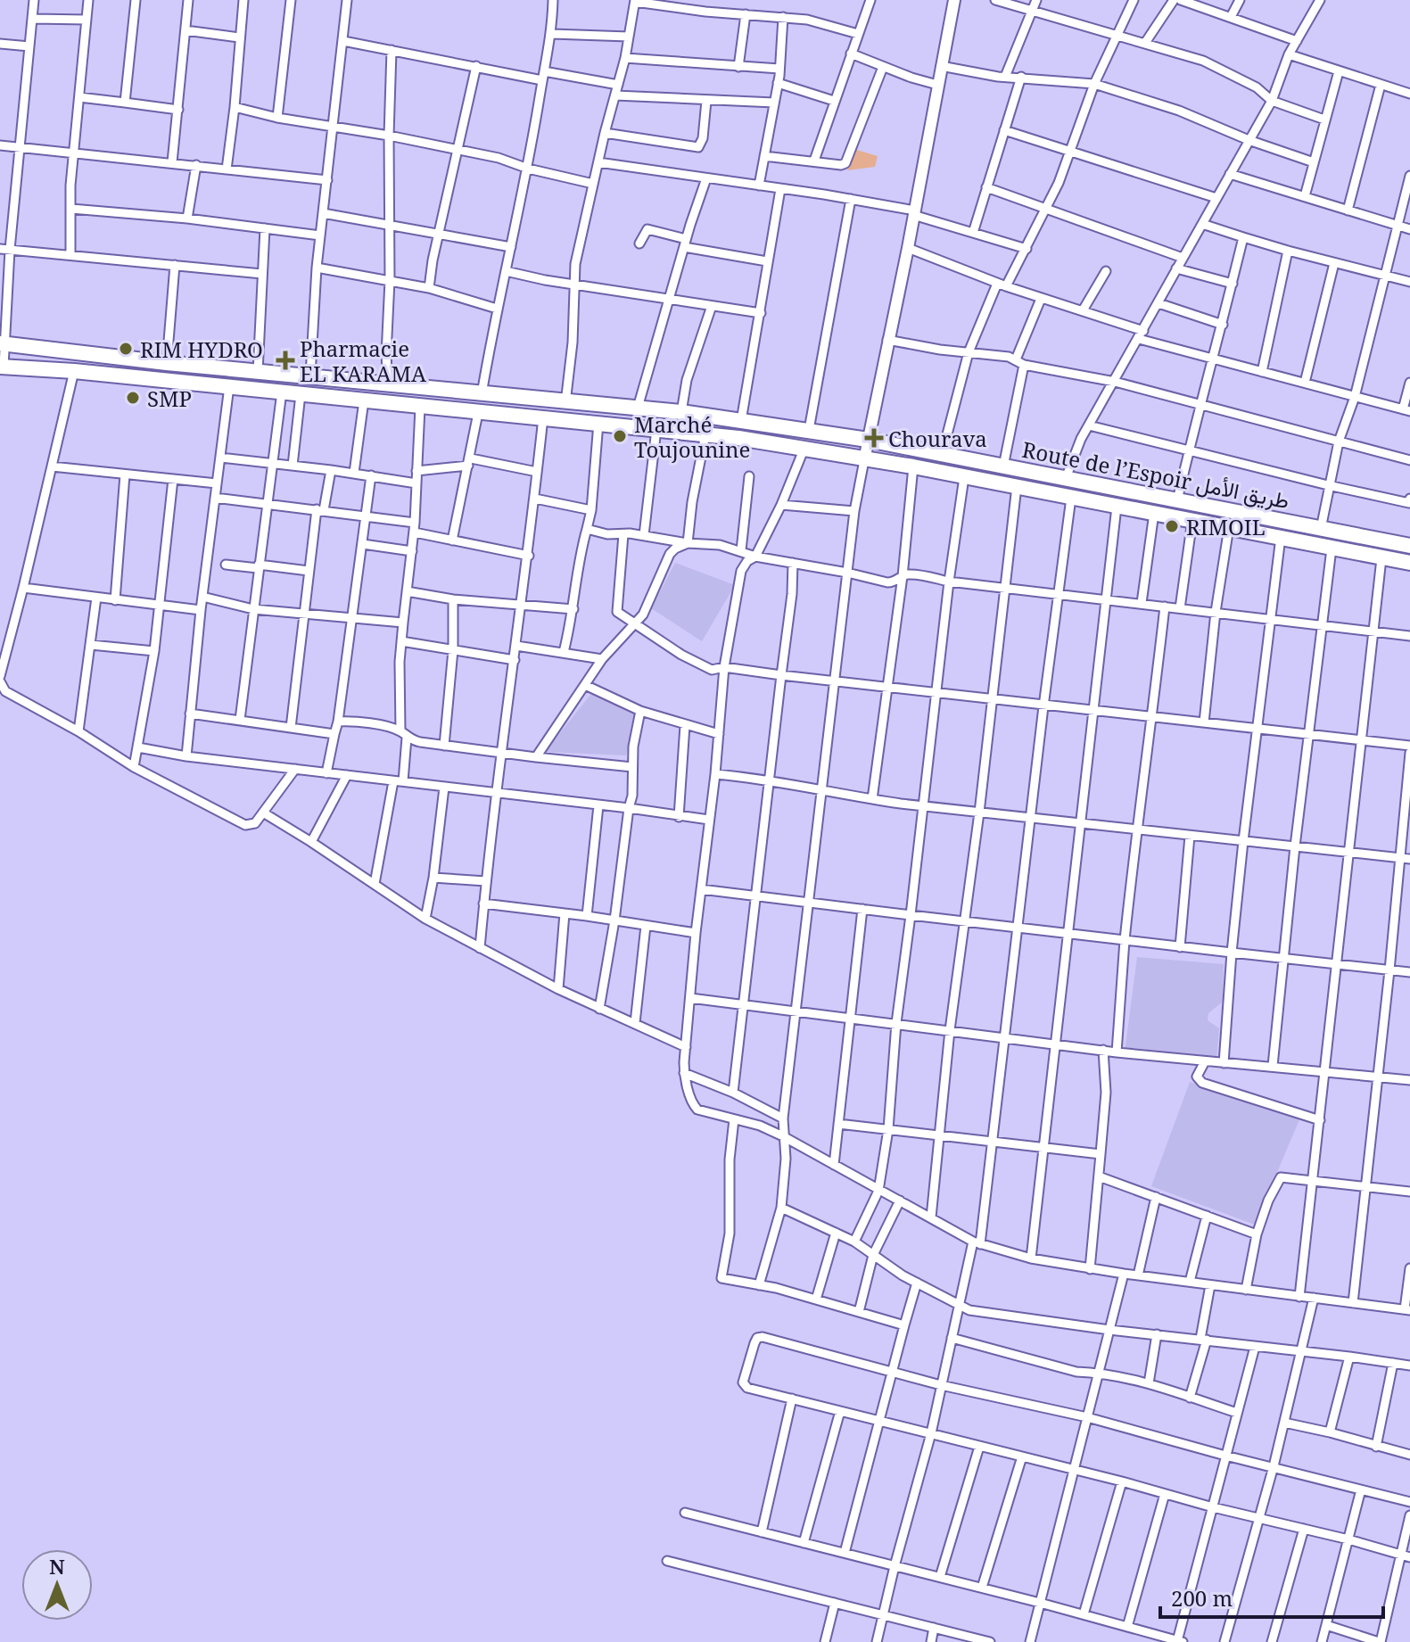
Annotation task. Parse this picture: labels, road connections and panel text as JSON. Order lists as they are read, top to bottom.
{
  "streets": {
    "highway": ["Route de l’Espoir طريق الأمل"]
  },
  "places": {
    "other": [
      "RIM HYDRO",
      "SMP",
      "Marché Toujounine",
      "RIMOIL"
    ],
    "health": ["Pharmacie EL KARAMA", "Chourava"]
  },
  "scale_bar": "200 m",
  "north": "top"
}
